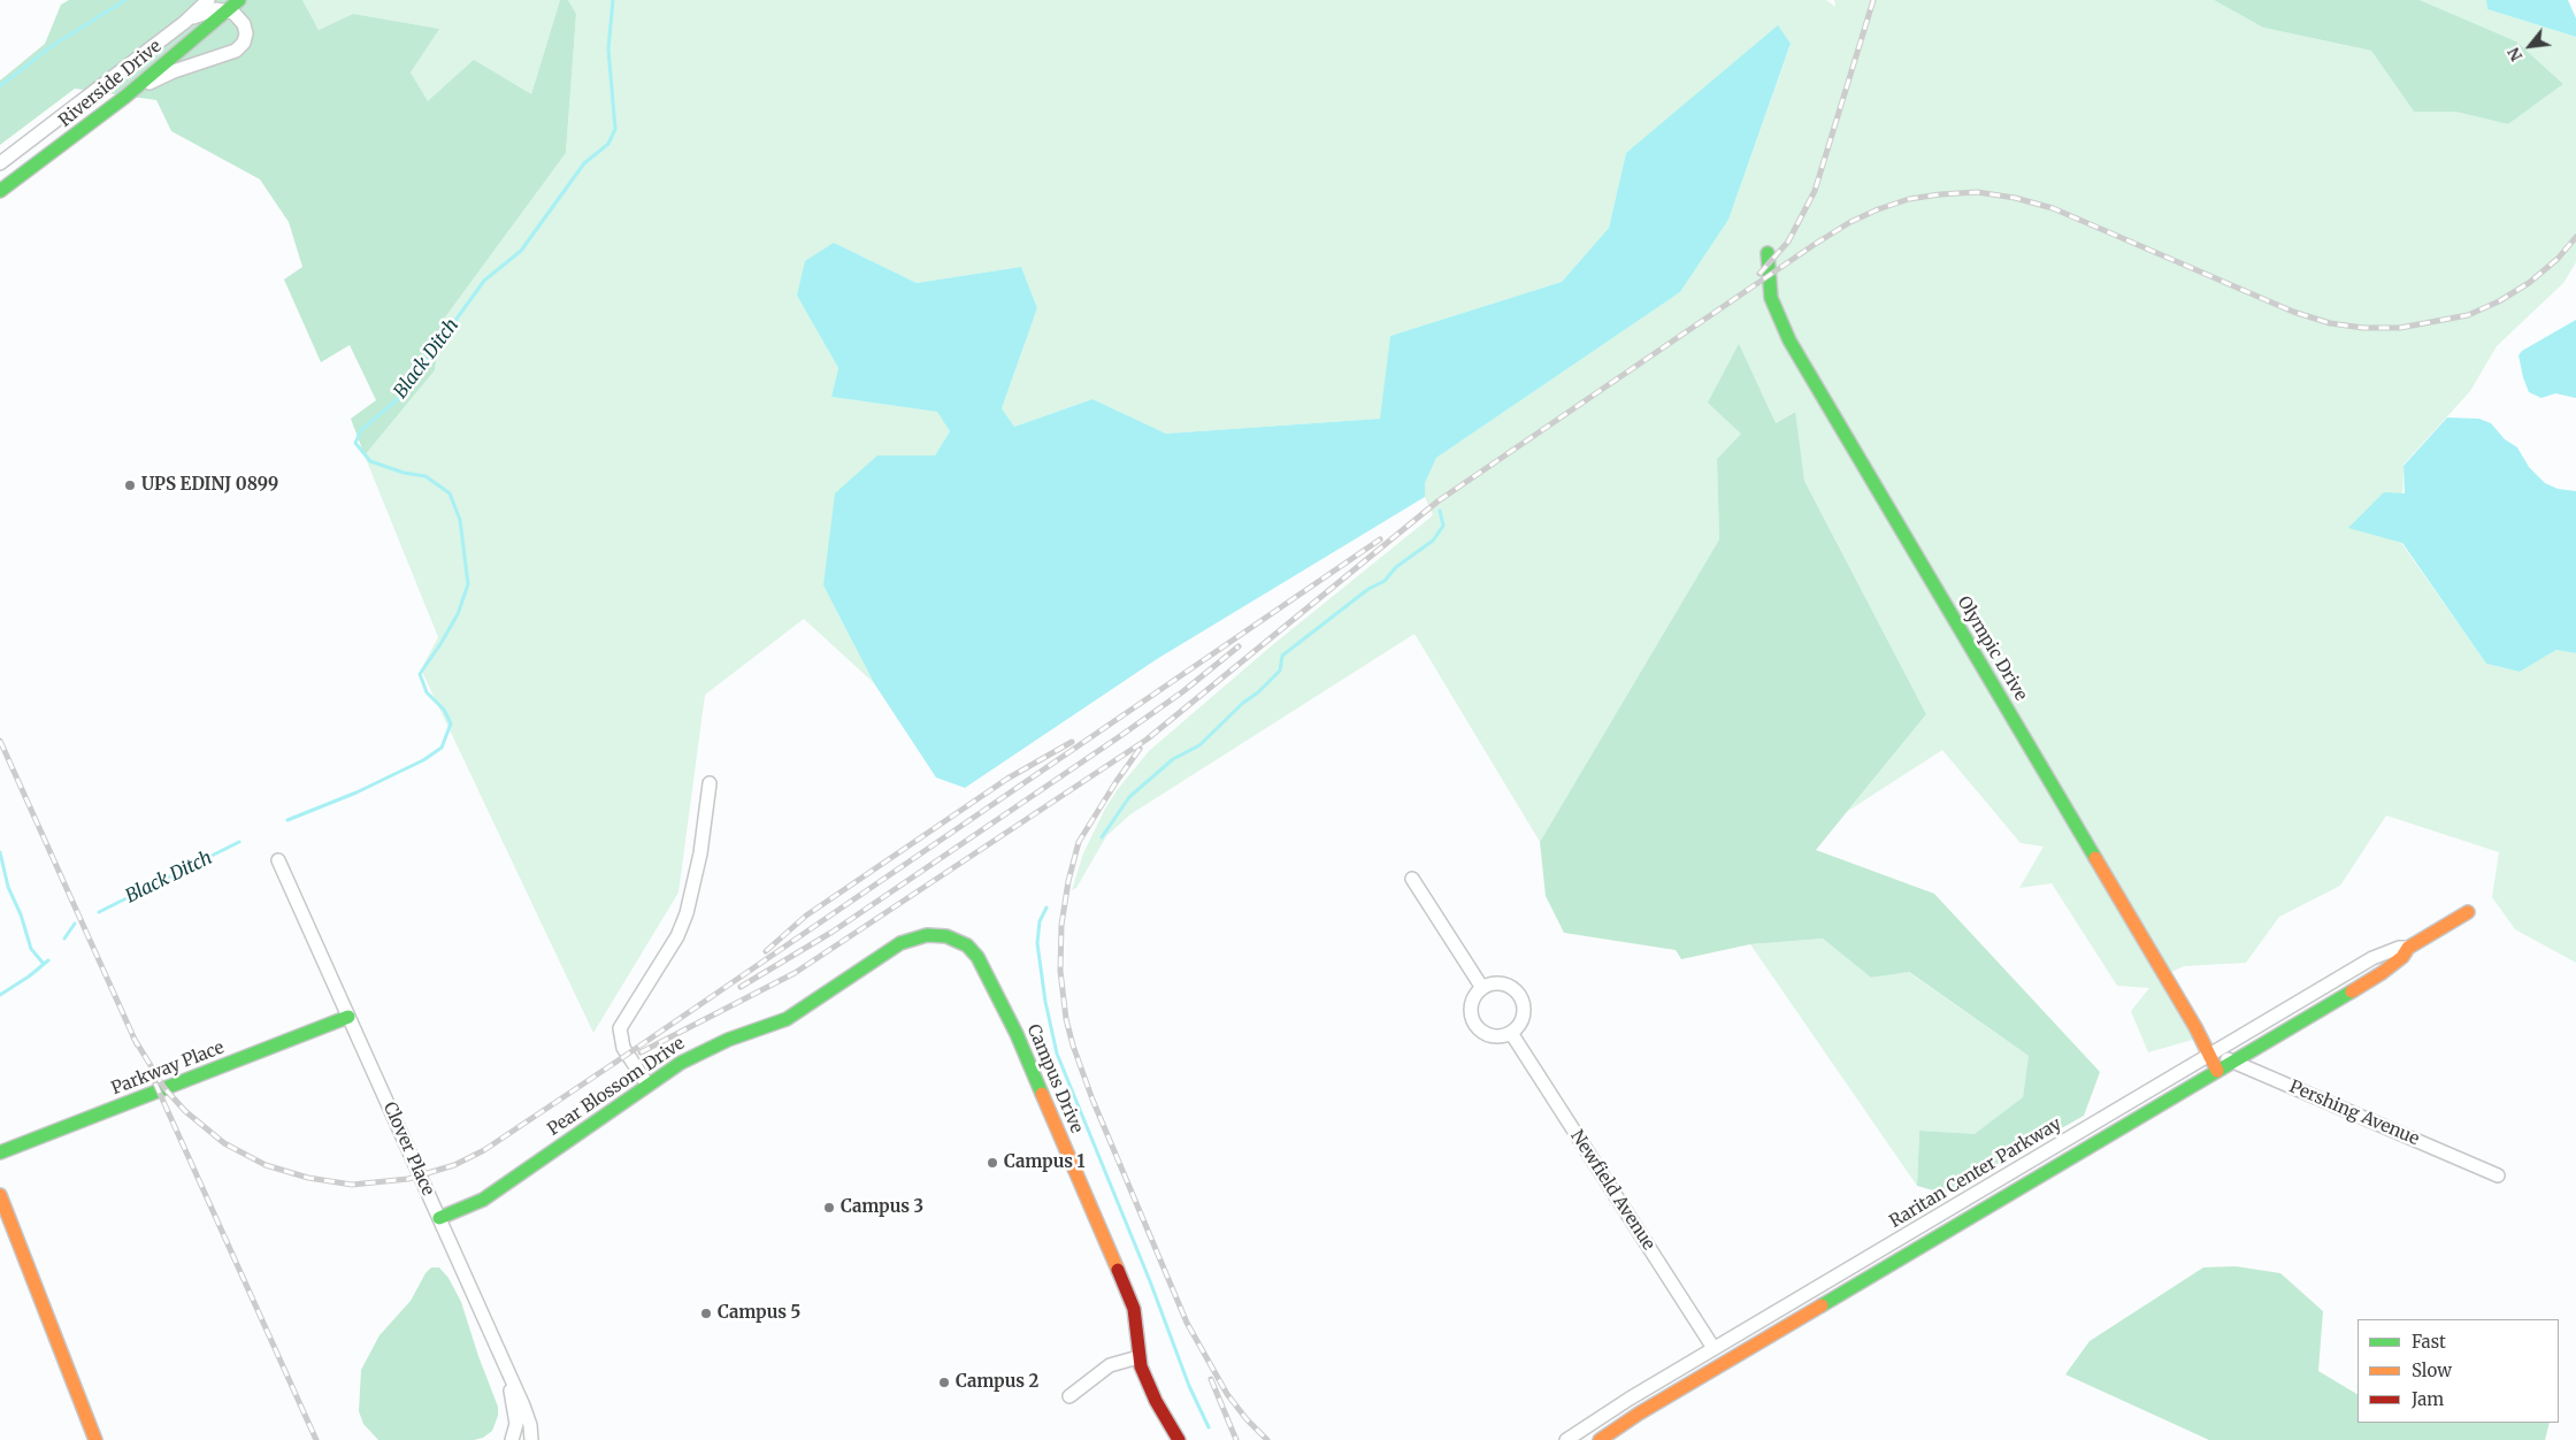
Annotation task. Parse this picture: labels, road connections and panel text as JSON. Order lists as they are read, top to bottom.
{
  "streets": {
    "street": [
      "Riverside Drive",
      "Olympic Drive",
      "Parkway Place",
      "Campus Drive",
      "Pear Blossom Drive",
      "Pershing Avenue",
      "Clover Place",
      "Raritan Center Parkway",
      "Newfield Avenue"
    ]
  },
  "crossings": [
    ["Olympic Drive", "Pershing Avenue"],
    ["Olympic Drive", "Raritan Center Parkway"],
    ["Parkway Place", "Clover Place"],
    ["Campus Drive", "Pear Blossom Drive"],
    ["Pear Blossom Drive", "Clover Place"],
    ["Pershing Avenue", "Raritan Center Parkway"],
    ["Raritan Center Parkway", "Newfield Avenue"]
  ],
  "water": ["Black Ditch"],
  "places": [
    "UPS EDINJ 0899",
    "Campus 1",
    "Campus 3",
    "Campus 5",
    "Campus 2"
  ],
  "legend": ["Fast", "Slow", "Jam"],
  "north": "bottom left"
}
